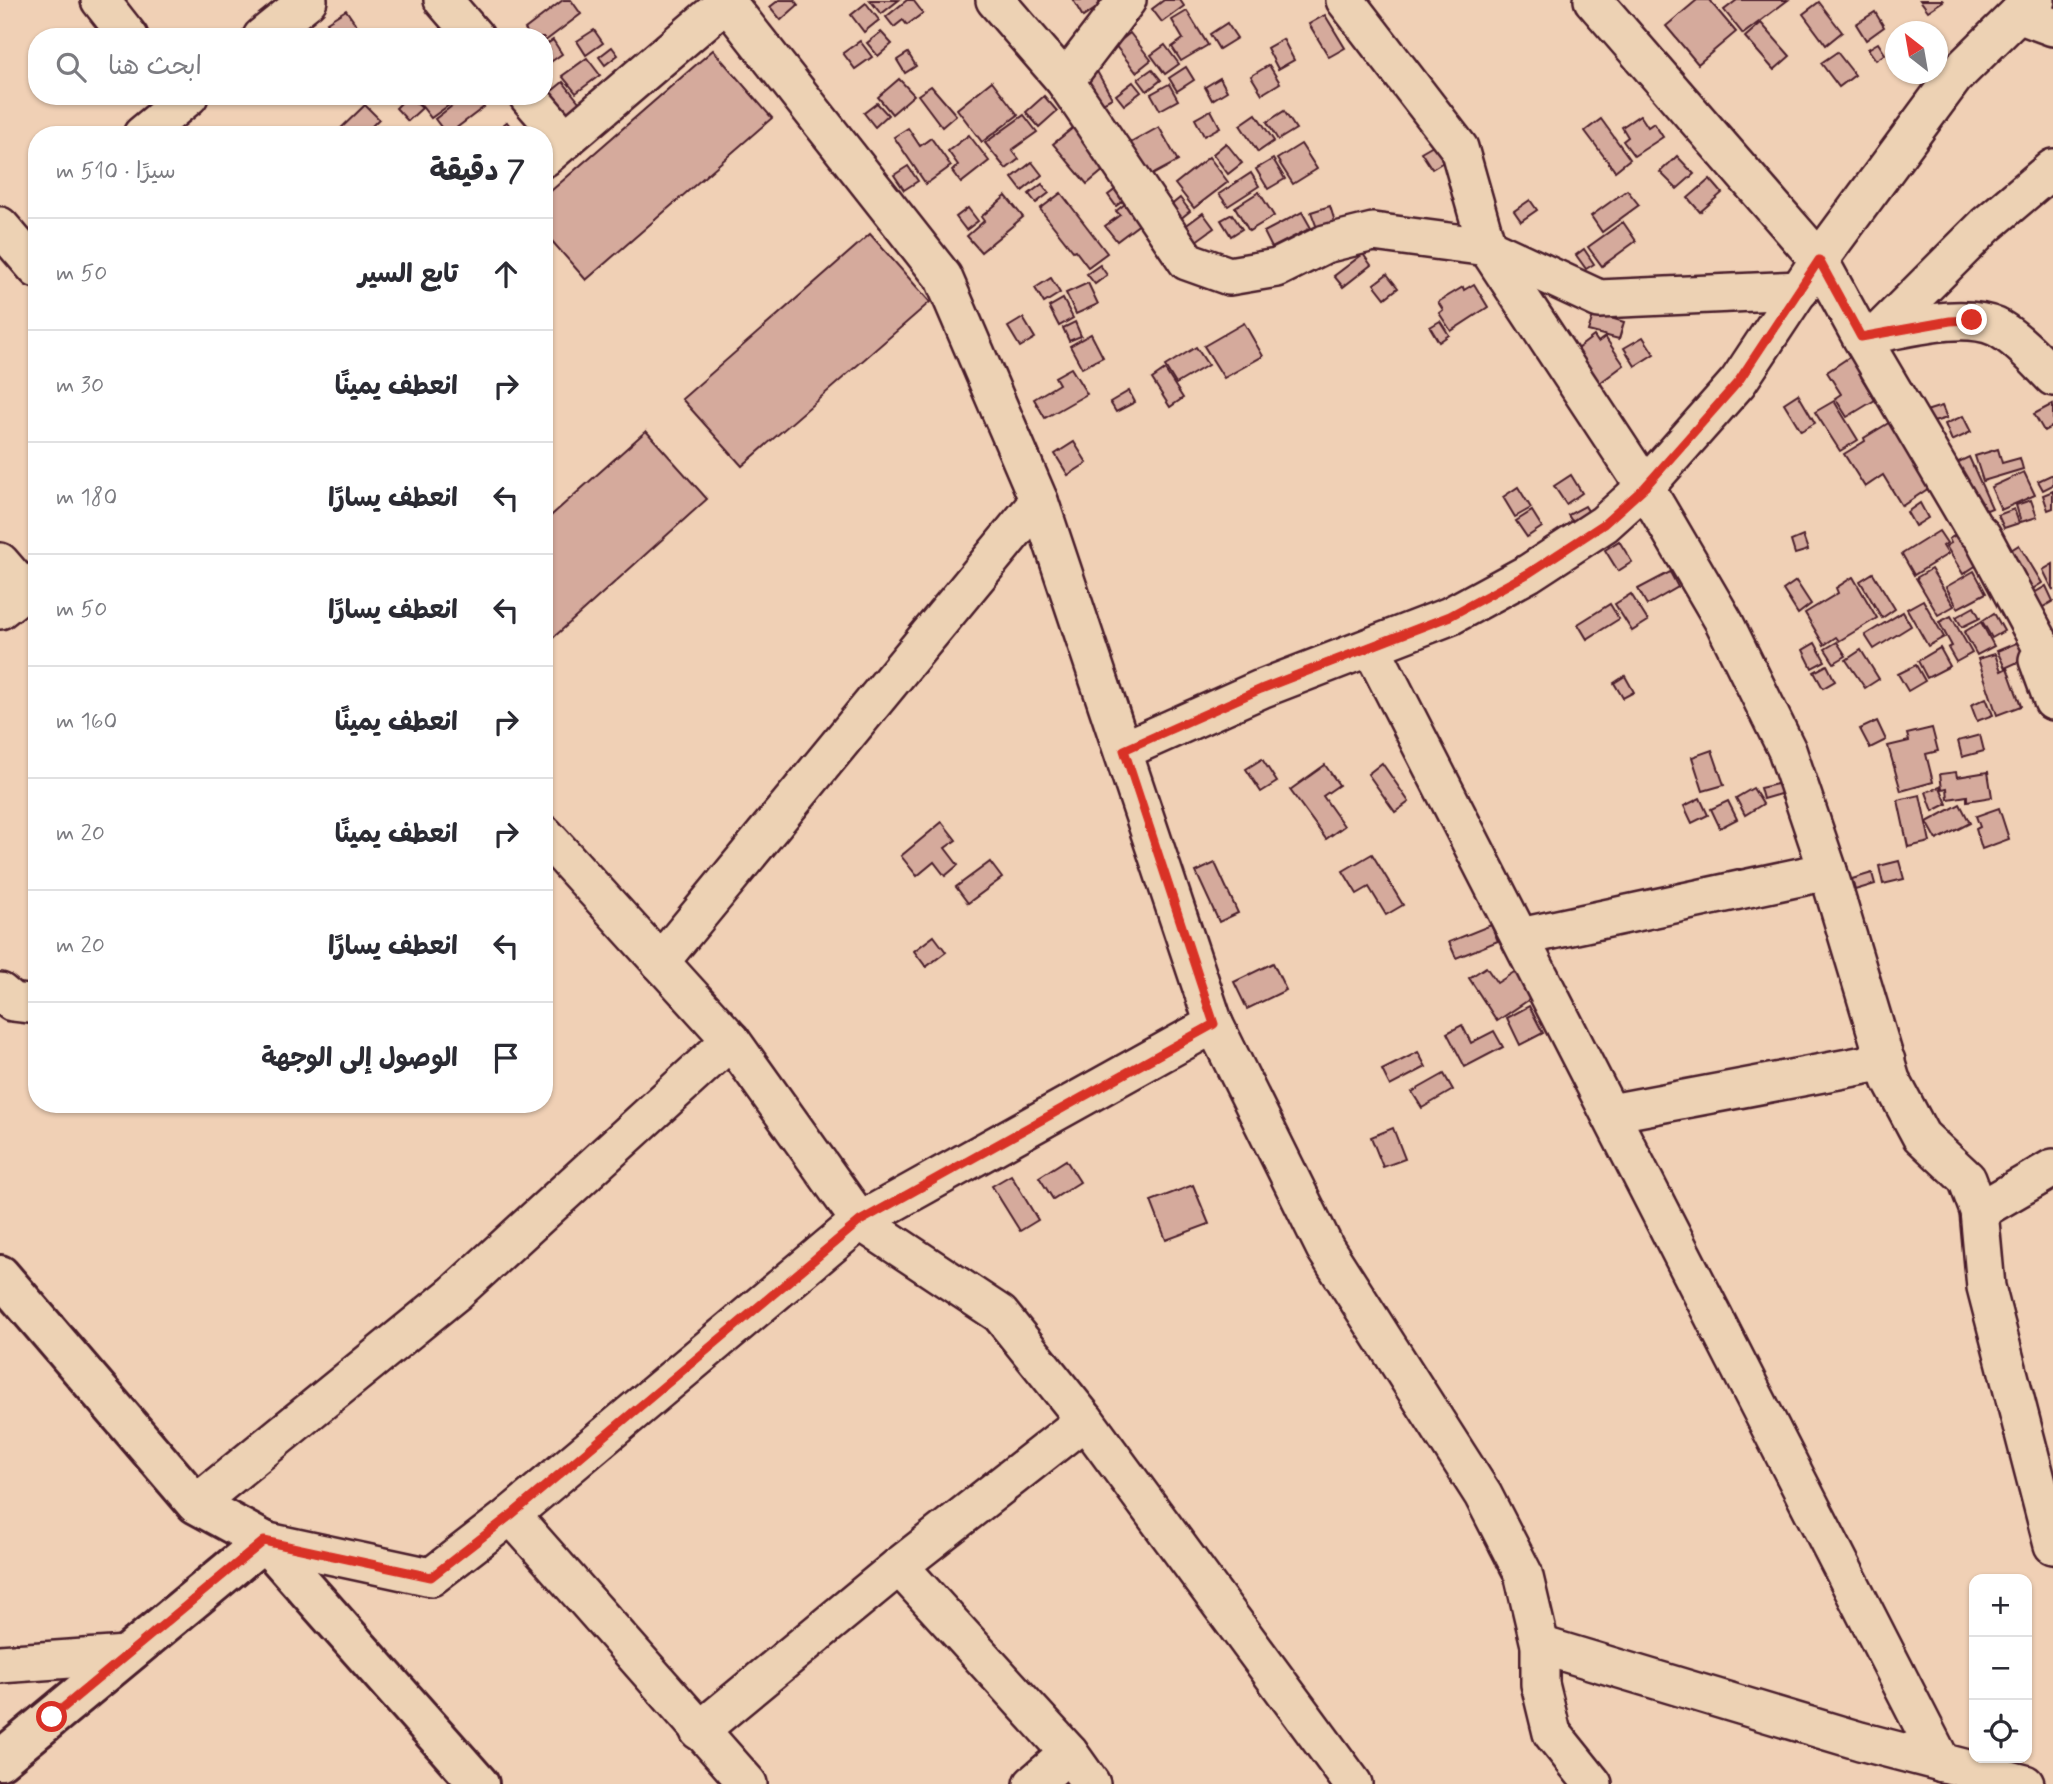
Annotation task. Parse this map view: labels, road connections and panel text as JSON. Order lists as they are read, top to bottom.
{
  "north": "top left",
  "page": {
    "search": "ابحث هنا",
    "heading": ["7 دقيقة", "سيرًا · 510 m"],
    "list": [
      ["تابع السير", "50 m"],
      ["انعطف يمينًا", "30 m"],
      ["انعطف يسارًا", "180 m"],
      ["انعطف يسارًا", "50 m"],
      ["انعطف يمينًا", "160 m"],
      ["انعطف يمينًا", "20 m"],
      ["انعطف يسارًا", "20 m"],
      "الوصول إلى الوجهة"
    ],
    "map_buttons": ["+", "−"]
  }
}
